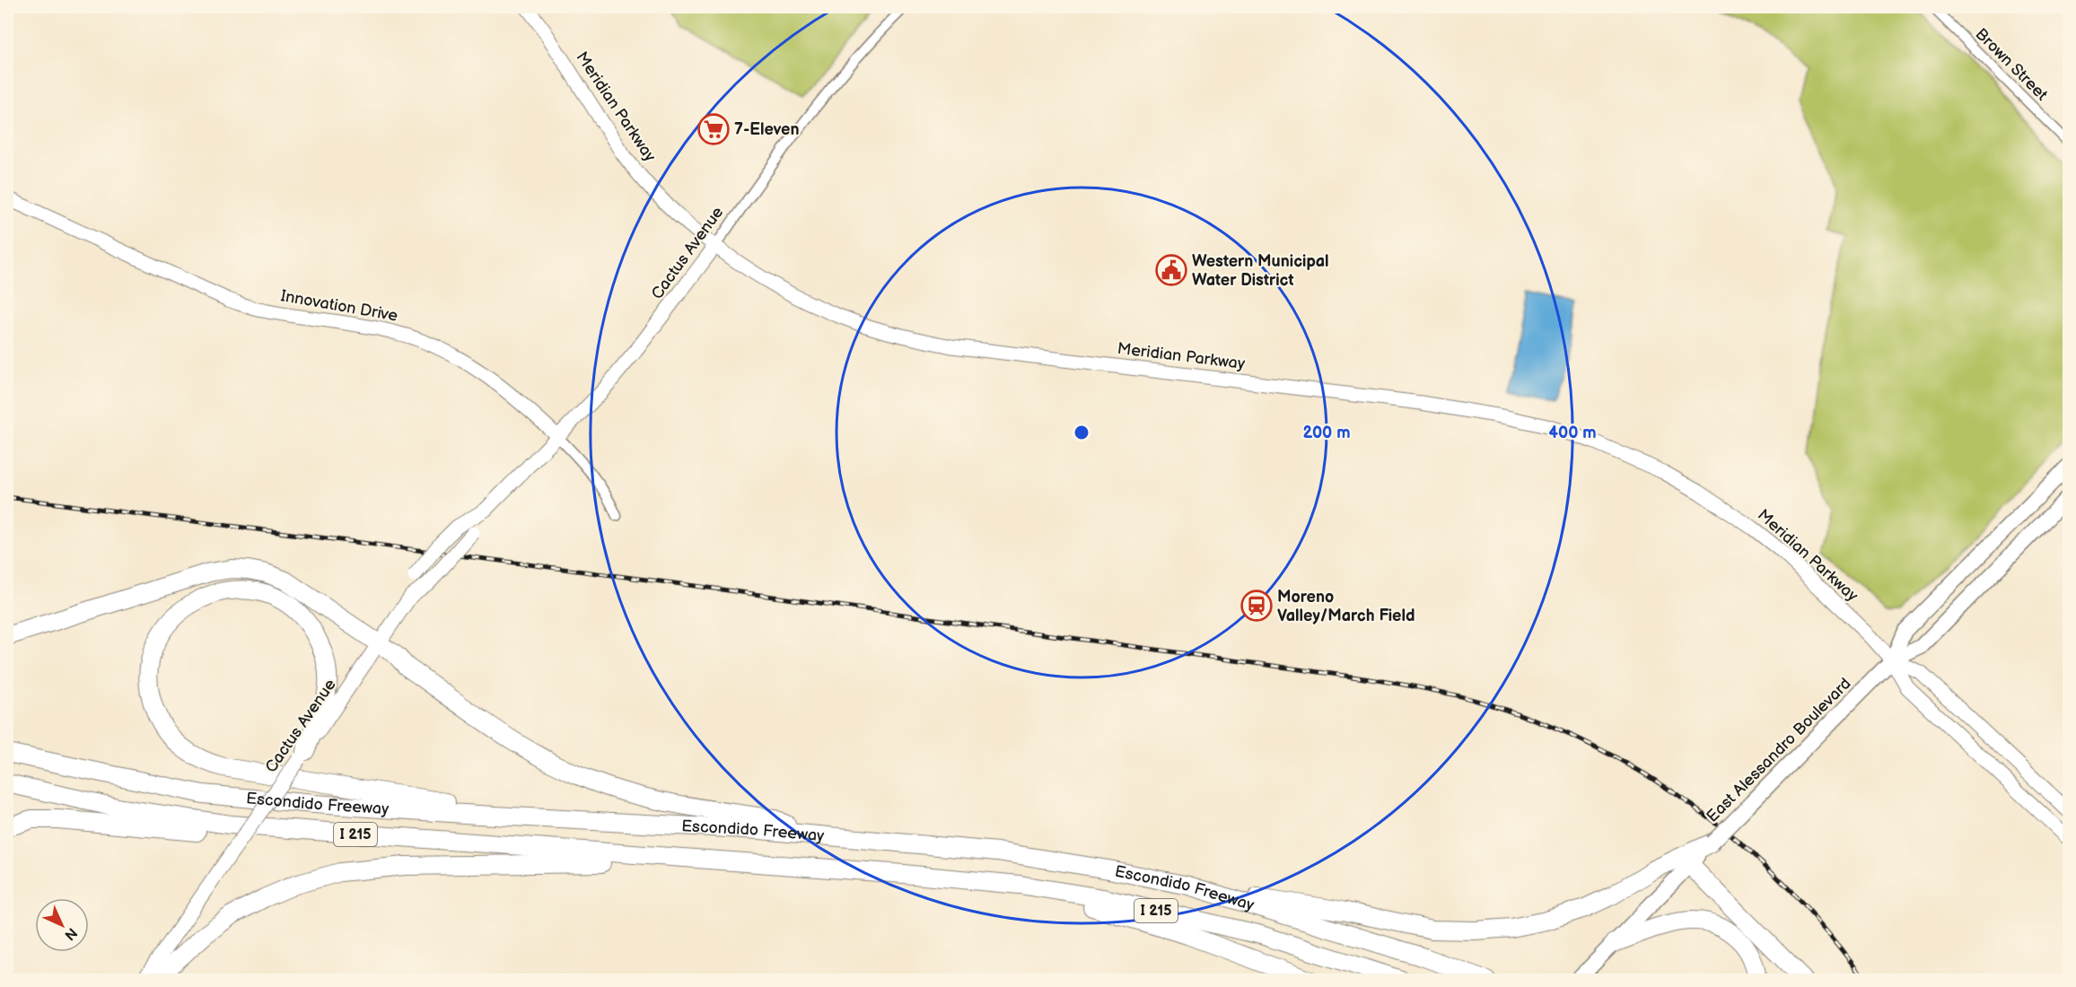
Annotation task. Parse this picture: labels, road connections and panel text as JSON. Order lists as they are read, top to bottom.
{
  "streets": {
    "highway": ["Escondido Freeway", "I 215"],
    "main road": [
      "Meridian Parkway",
      "Cactus Avenue",
      "Innovation Drive",
      "East Alessandro Boulevard"
    ],
    "street": ["Brown Street"]
  },
  "crossings": [
    ["Meridian Parkway", "Cactus Avenue"],
    ["Meridian Parkway", "East Alessandro Boulevard"],
    ["Cactus Avenue", "Innovation Drive"]
  ],
  "places": {
    "supermarket": ["7-Eleven"],
    "public building": ["Western Municipal Water District"],
    "station": ["Moreno Valley/March Field"]
  },
  "north": "bottom right",
  "rings": ["200 m", "400 m"]
}
